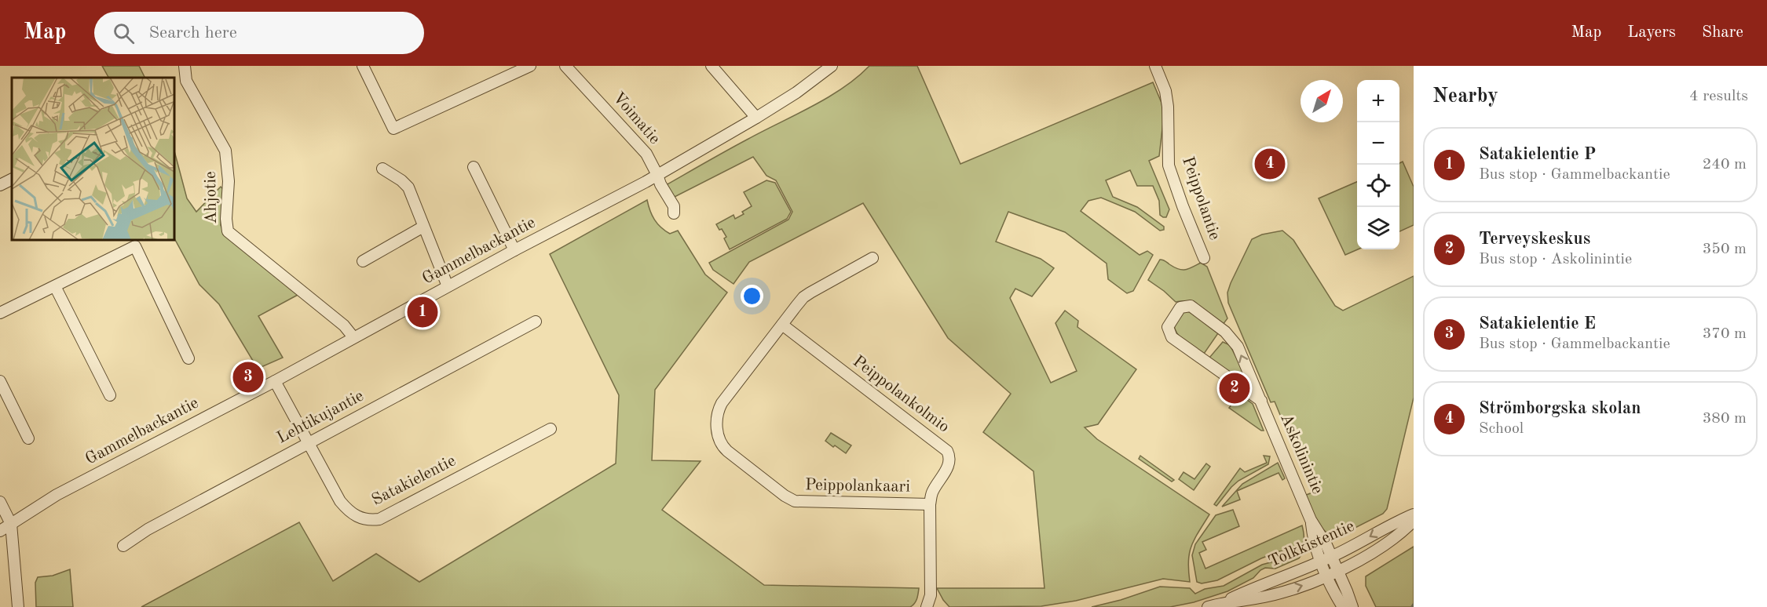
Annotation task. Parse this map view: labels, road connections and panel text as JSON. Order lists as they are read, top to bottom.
{
  "streets": {
    "street": [
      "Voimatie",
      "Ahjotie",
      "Peippolantie",
      "Gammelbackantie",
      "Peippolankolmio",
      "Lehtikujantie",
      "Askolinintie",
      "Satakielentie",
      "Peippolankaari",
      "Tolkkistentie"
    ]
  },
  "crossings": [
    ["Voimatie", "Gammelbackantie"],
    ["Ahjotie", "Gammelbackantie"],
    ["Gammelbackantie", "Satakielentie"],
    ["Peippolankolmio", "Peippolankaari"],
    ["Lehtikujantie", "Satakielentie"],
    ["Askolinintie", "Tolkkistentie"]
  ],
  "north": "top right",
  "page": {
    "header": "Map",
    "search": "Search here",
    "nav": ["Map", "Layers", "Share"],
    "heading": ["Nearby", "4 results"],
    "map_buttons": ["+", "−"],
    "list": [
      {
        "mark": "1",
        "name": "Satakielentie P",
        "note": "Bus stop · Gammelbackantie",
        "value": "240 m"
      },
      {
        "mark": "2",
        "name": "Terveyskeskus",
        "note": "Bus stop · Askolinintie",
        "value": "350 m"
      },
      {
        "mark": "3",
        "name": "Satakielentie E",
        "note": "Bus stop · Gammelbackantie",
        "value": "370 m"
      },
      {
        "mark": "4",
        "name": "Strömborgska skolan",
        "note": "School",
        "value": "380 m"
      }
    ],
    "pins": [
      "4",
      "1",
      "3",
      "2"
    ]
  }
}
